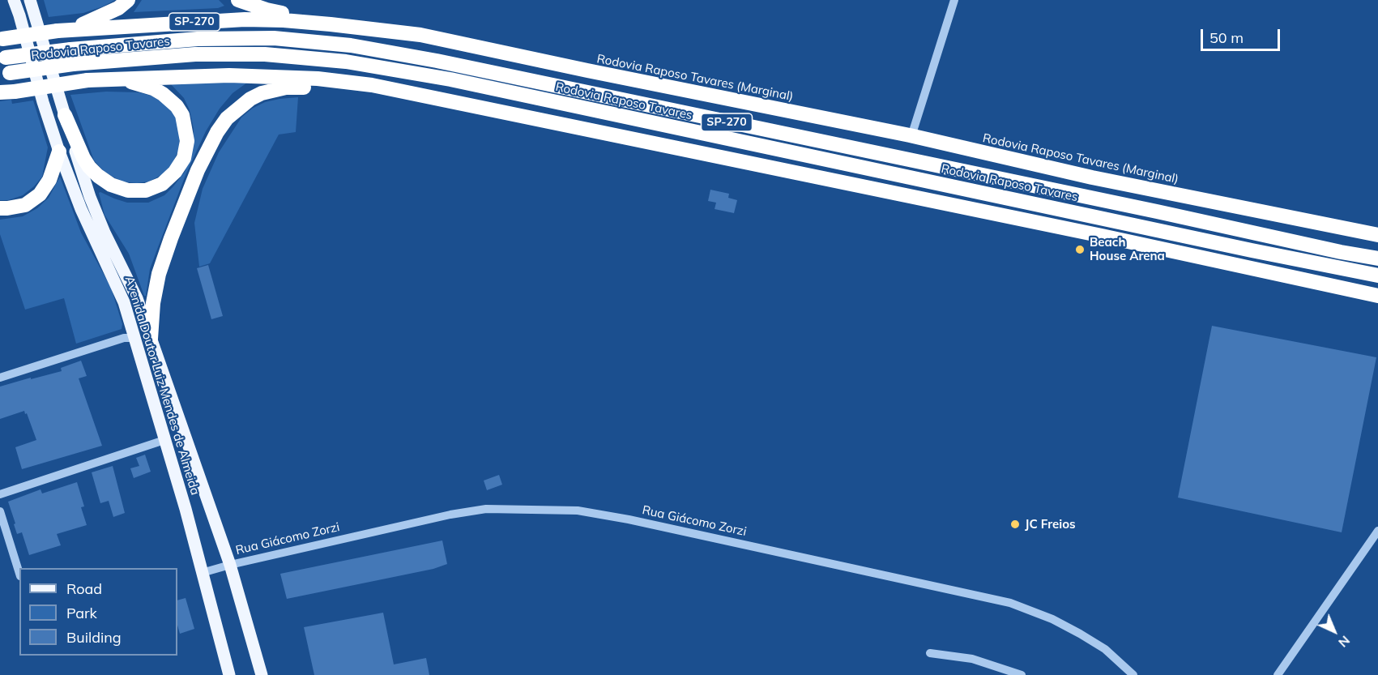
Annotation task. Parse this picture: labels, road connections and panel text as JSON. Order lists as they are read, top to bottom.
{
  "streets": {
    "highway": ["SP-270", "Rodovia Raposo Tavares", "Rodovia Raposo Tavares (Marginal)"],
    "main road": ["Avenida Doutor Luiz Mendes de Almeida"],
    "street": ["Rua Giácomo Zorzi"]
  },
  "crossings": [
    ["Avenida Doutor Luiz Mendes de Almeida", "Rua Giácomo Zorzi"]
  ],
  "places": ["Beach House Arena", "JC Freios"],
  "legend": ["Road", "Park", "Building"],
  "scale_bar": "50 m",
  "north": "bottom right"
}
